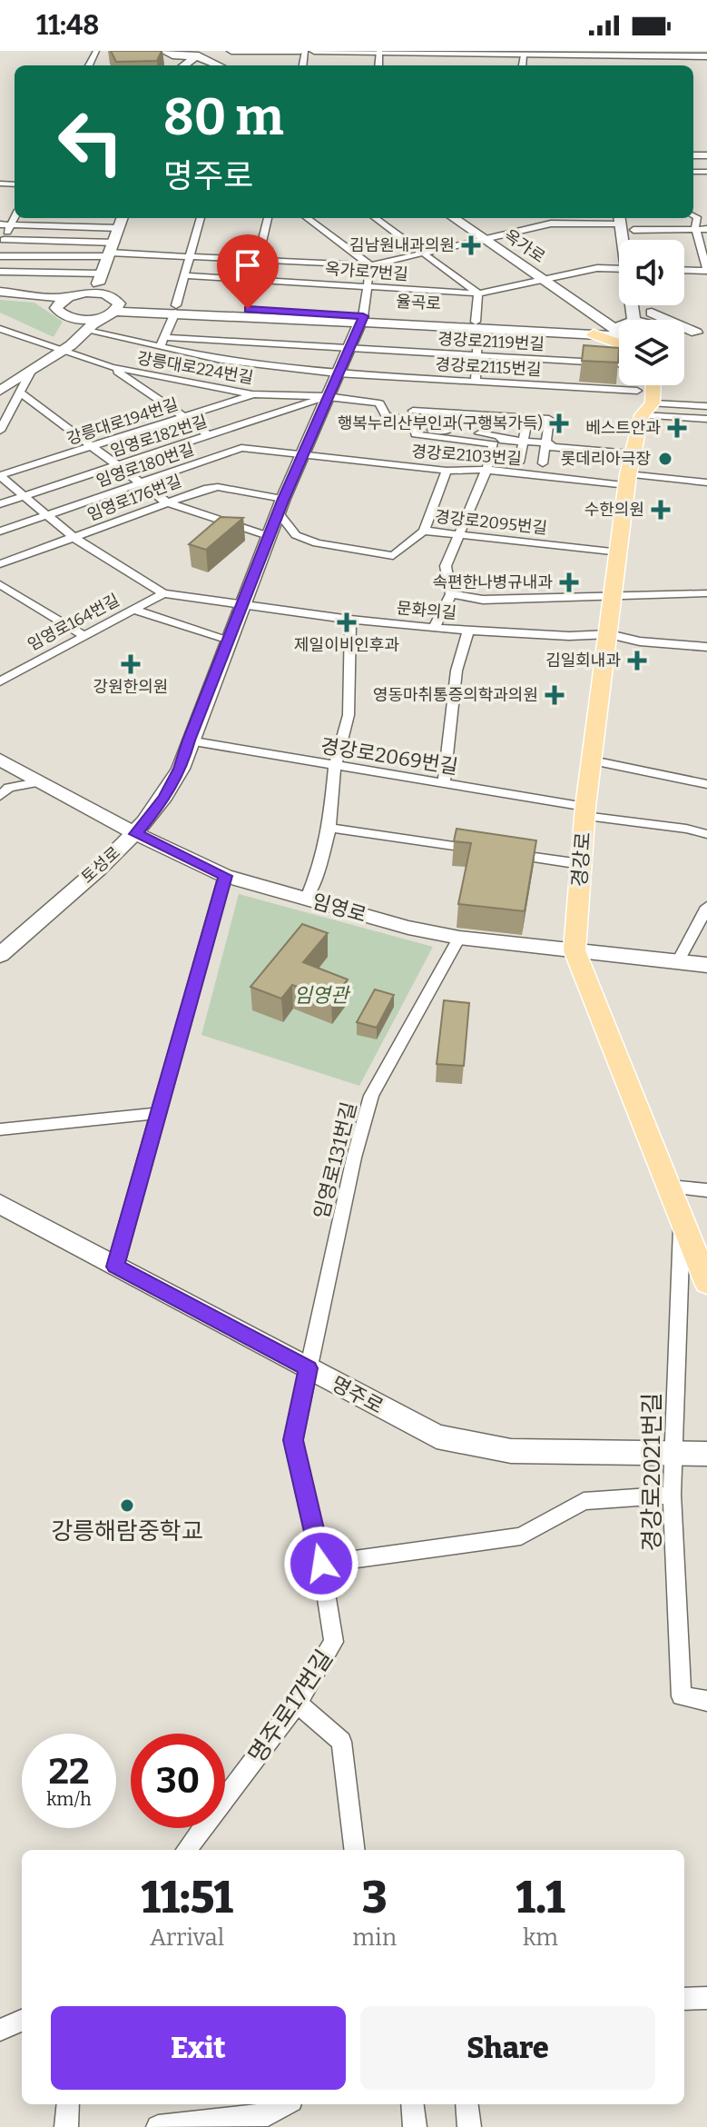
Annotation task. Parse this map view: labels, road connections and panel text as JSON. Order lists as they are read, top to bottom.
{
  "streets": {
    "main road": ["경강로"],
    "street": [
      "옥가로",
      "옥가로7번길",
      "경강로2119번길",
      "경강로2115번길",
      "강릉대로224번길",
      "강릉대로194번길",
      "임영로182번길",
      "경강로2103번길",
      "임영로180번길",
      "임영로176번길",
      "경강로2095번길",
      "문화의길",
      "임영로164번길",
      "경강로2069번길",
      "토성로",
      "임영로",
      "임영로131번길",
      "명주로",
      "경강로2021번길",
      "명주로17번길"
    ]
  },
  "crossings": [
    ["옥가로", "옥가로7번길"],
    ["경강로2119번길", "토성로"],
    ["경강로2115번길", "경강로"],
    ["경강로2115번길", "토성로"],
    ["강릉대로224번길", "강릉대로194번길"],
    ["강릉대로224번길", "임영로182번길"],
    ["강릉대로224번길", "경강로2103번길"],
    ["강릉대로224번길", "토성로"],
    ["임영로182번길", "토성로"],
    ["경강로2103번길", "임영로180번길"],
    ["경강로2103번길", "경강로2095번길"],
    ["경강로2103번길", "경강로"],
    ["경강로2103번길", "토성로"],
    ["임영로180번길", "토성로"],
    ["임영로176번길", "토성로"],
    ["경강로2095번길", "경강로"],
    ["문화의길", "임영로164번길"],
    ["문화의길", "경강로"],
    ["문화의길", "토성로"],
    ["경강로2069번길", "경강로"],
    ["경강로2069번길", "토성로"],
    ["경강로", "임영로"],
    ["경강로", "경강로2021번길"],
    ["토성로", "임영로"],
    ["임영로", "임영로131번길"],
    ["임영로131번길", "명주로"],
    ["임영로131번길", "명주로17번길"],
    ["명주로", "경강로2021번길"],
    ["명주로", "명주로17번길"]
  ],
  "parks": ["임영관"],
  "places": {
    "health": [
      "김남원내과의원",
      "행복누리산부인과(구행복가득)",
      "베스트안과",
      "수한의원",
      "속편한나병규내과",
      "제일이비인후과",
      "김일회내과",
      "강원한의원",
      "영동마취통증의학과의원"
    ],
    "other": ["롯데리아극장", "강릉해람중학교"]
  },
  "page": {
    "status": "11:48",
    "turn": ["80 m", "명주로"],
    "speed": "22 km/h",
    "limit": "30",
    "eta": [
      "11:51",
      "Arrival",
      "3",
      "min",
      "1.1",
      "km"
    ],
    "buttons": ["Exit", "Share"]
  }
}
